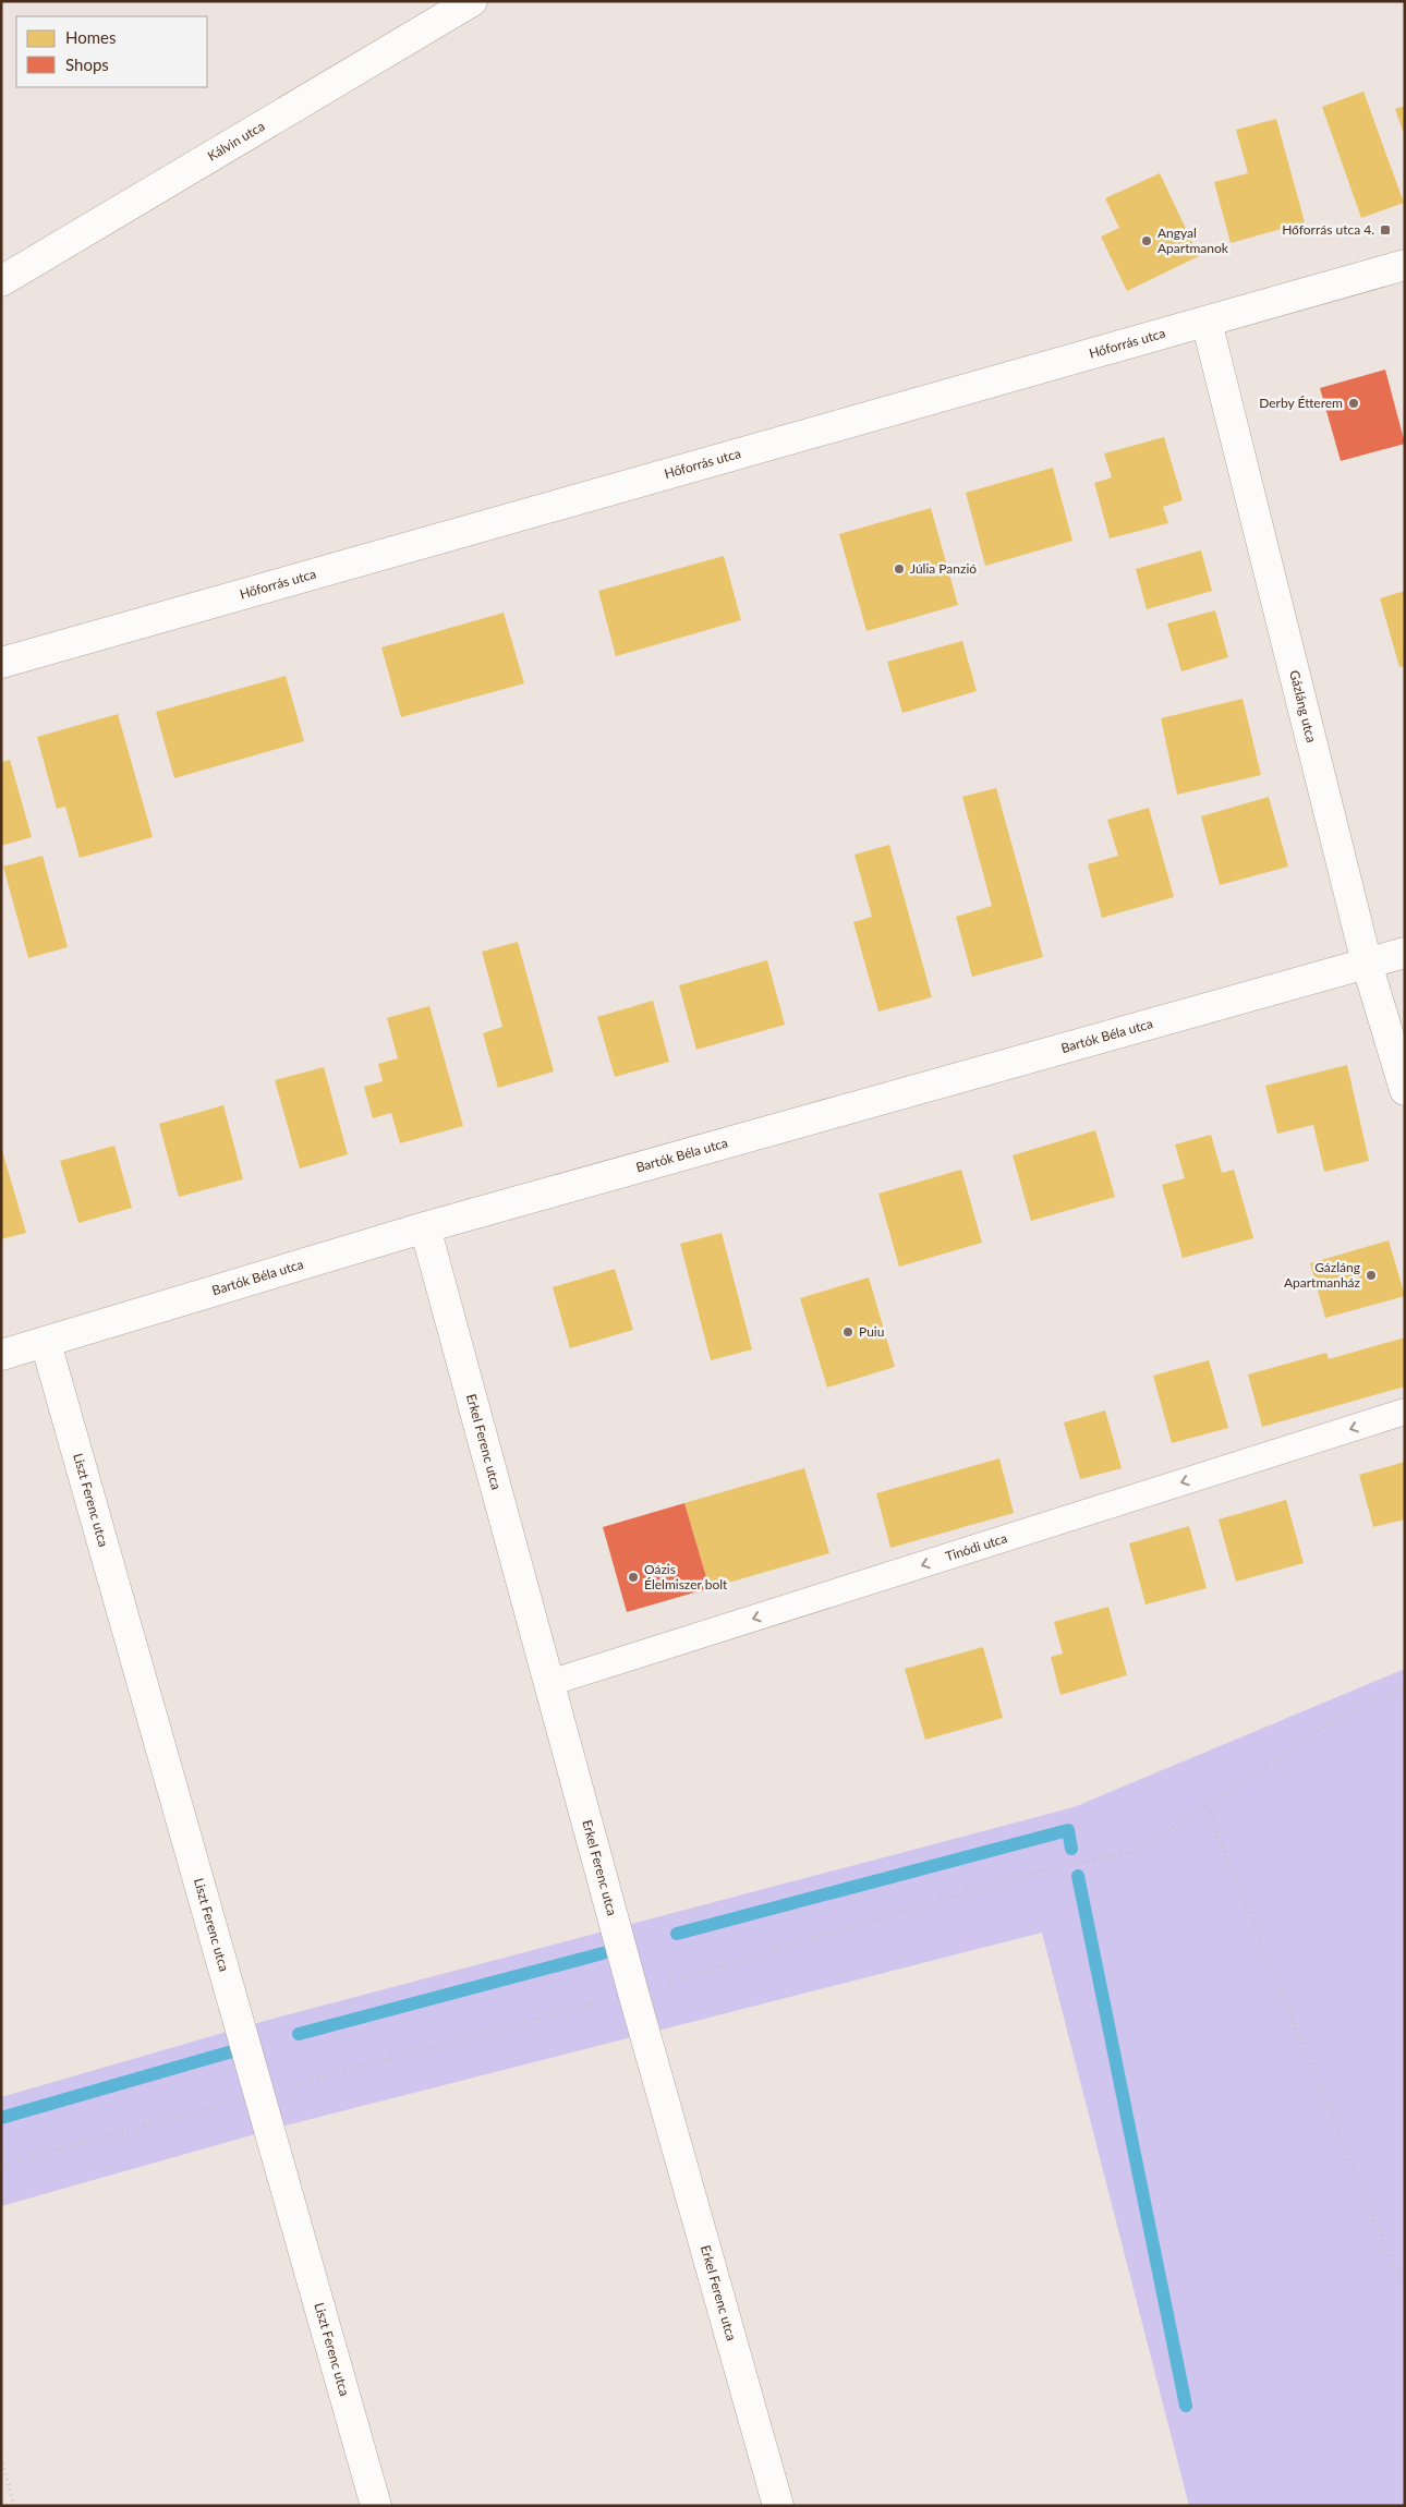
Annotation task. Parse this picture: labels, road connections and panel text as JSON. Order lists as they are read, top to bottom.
{
  "streets": {
    "street": [
      "Kálvin utca",
      "Hőforrás utca",
      "Gázláng utca",
      "Bartók Béla utca",
      "Erkel Ferenc utca",
      "Liszt Ferenc utca"
    ],
    "lane": ["Tinódi utca"]
  },
  "crossings": [
    ["Hőforrás utca", "Gázláng utca"],
    ["Gázláng utca", "Bartók Béla utca"],
    ["Bartók Béla utca", "Erkel Ferenc utca"],
    ["Bartók Béla utca", "Liszt Ferenc utca"],
    ["Erkel Ferenc utca", "Tinódi utca"]
  ],
  "one_way": ["Tinódi utca"],
  "places": {
    "transit": ["Hőforrás utca 4."],
    "other": [
      "Angyal Apartmanok",
      "Derby Étterem",
      "Júlia Panzió",
      "Gázláng Apartmanház",
      "Puiu",
      "Oázis Élelmiszer bolt"
    ]
  },
  "legend": ["Homes", "Shops"]
}
